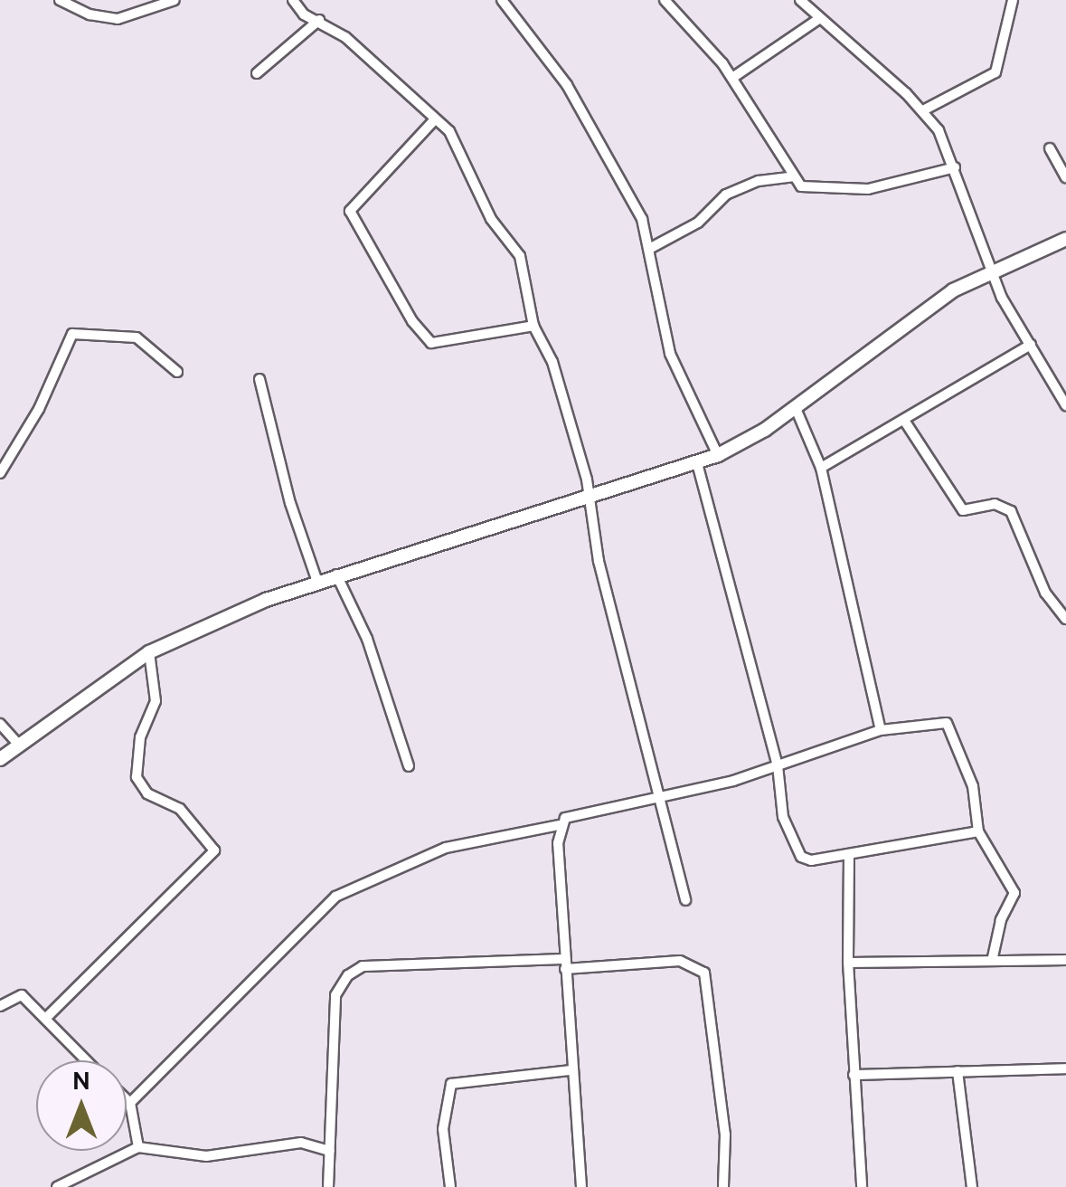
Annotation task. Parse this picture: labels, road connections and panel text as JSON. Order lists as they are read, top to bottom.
{
  "north": "top"
}
